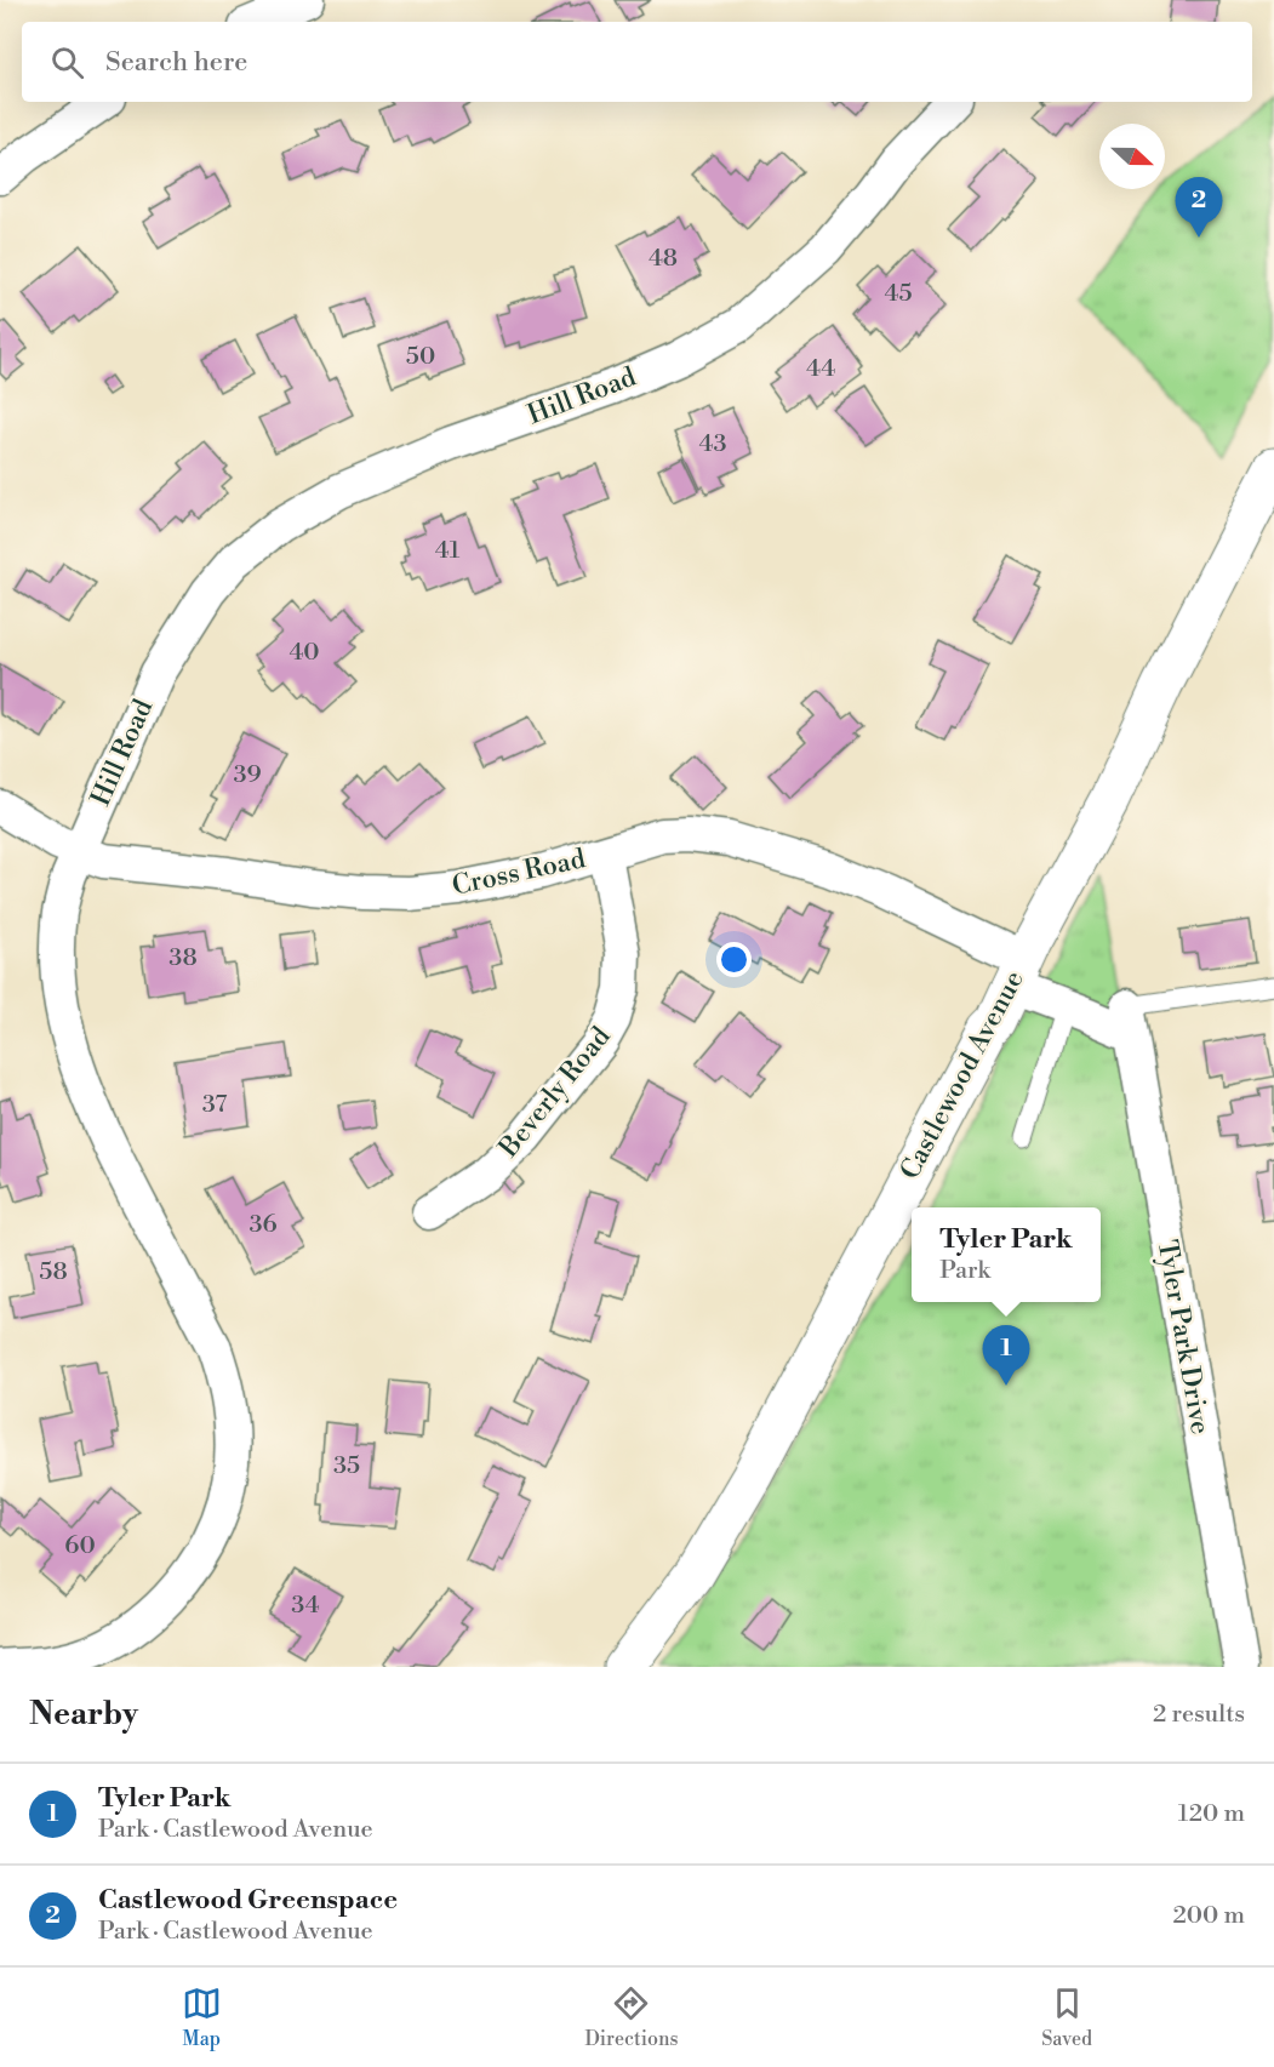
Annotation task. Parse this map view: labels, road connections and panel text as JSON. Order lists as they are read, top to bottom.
{
  "streets": {
    "street": [
      "Hill Road",
      "Cross Road",
      "Castlewood Avenue",
      "Beverly Road",
      "Tyler Park Drive"
    ]
  },
  "crossings": [
    ["Hill Road", "Cross Road"],
    ["Cross Road", "Castlewood Avenue"],
    ["Cross Road", "Beverly Road"],
    ["Cross Road", "Tyler Park Drive"]
  ],
  "house_numbers": [
    "48",
    "45",
    "50",
    "44",
    "43",
    "41",
    "40",
    "39",
    "38",
    "37",
    "36",
    "58",
    "35",
    "60",
    "34"
  ],
  "north": "right",
  "page": {
    "search": "Search here",
    "pins": ["2", "1"],
    "popup": ["Tyler Park", "Park"],
    "heading": ["Nearby", "2 results"],
    "list": [
      {
        "mark": "1",
        "name": "Tyler Park",
        "note": "Park · Castlewood Avenue",
        "value": "120 m"
      },
      {
        "mark": "2",
        "name": "Castlewood Greenspace",
        "note": "Park · Castlewood Avenue",
        "value": "200 m"
      }
    ],
    "nav": ["Map", "Directions", "Saved"]
  }
}
